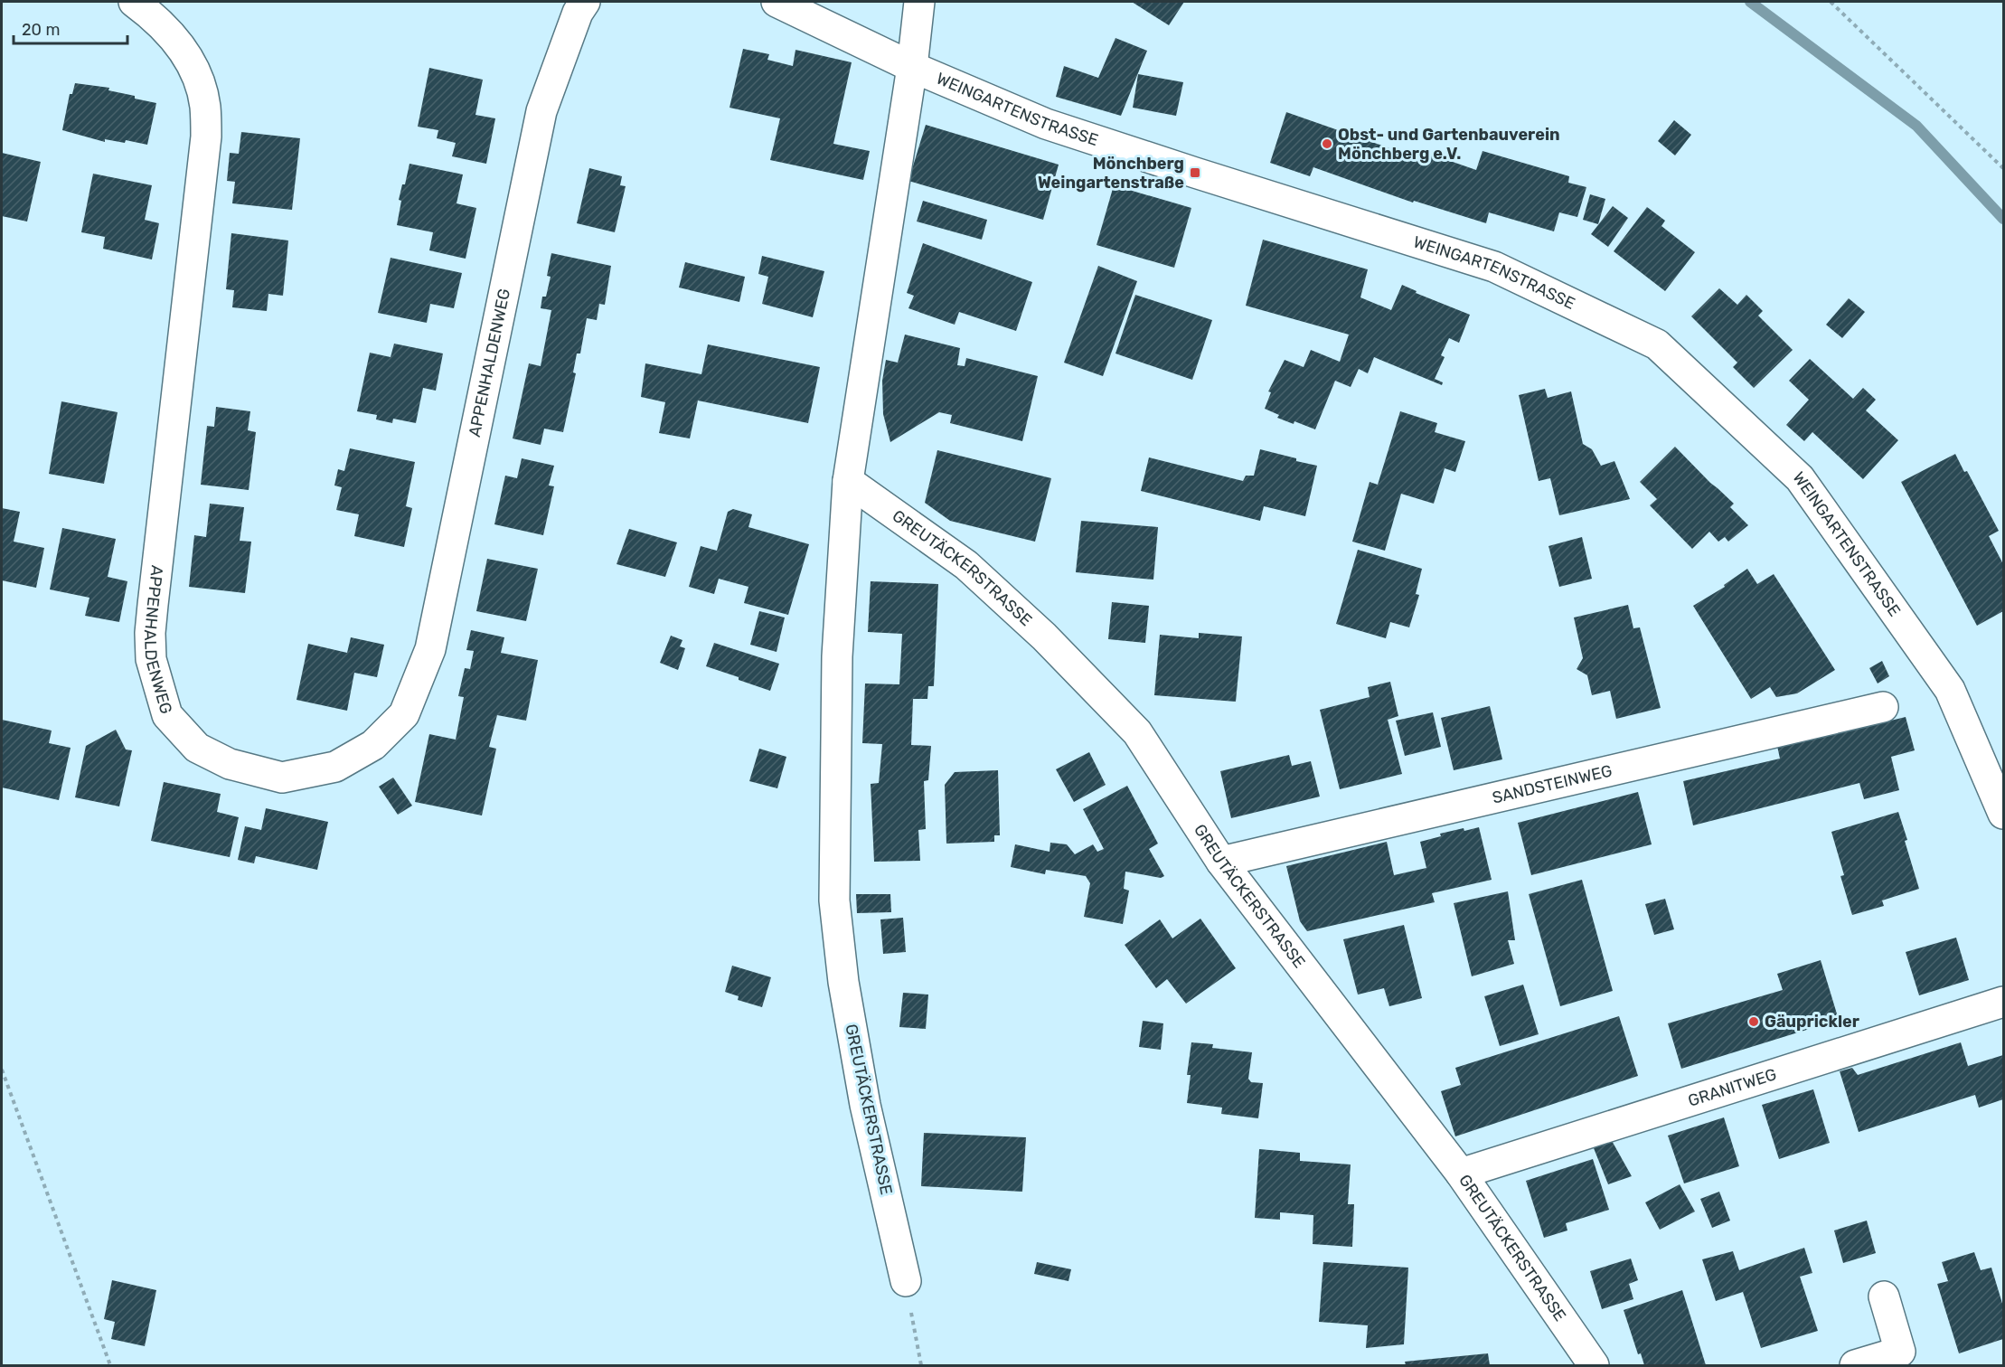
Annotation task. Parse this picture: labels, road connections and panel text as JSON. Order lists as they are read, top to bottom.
{
  "streets": {
    "street": [
      "WEINGARTENSTRASSE",
      "APPENHALDENWEG",
      "GREUTÄCKERSTRASSE",
      "SANDSTEINWEG",
      "GRANITWEG"
    ]
  },
  "crossings": [
    ["WEINGARTENSTRASSE", "GREUTÄCKERSTRASSE"],
    ["GREUTÄCKERSTRASSE", "SANDSTEINWEG"],
    ["GREUTÄCKERSTRASSE", "GRANITWEG"]
  ],
  "places": {
    "other": ["Obst- und Gartenbauverein Mönchberg e.V.", "Gäuprickler"],
    "transit": ["Mönchberg Weingartenstraße"]
  },
  "scale_bar": "20 m"
}
